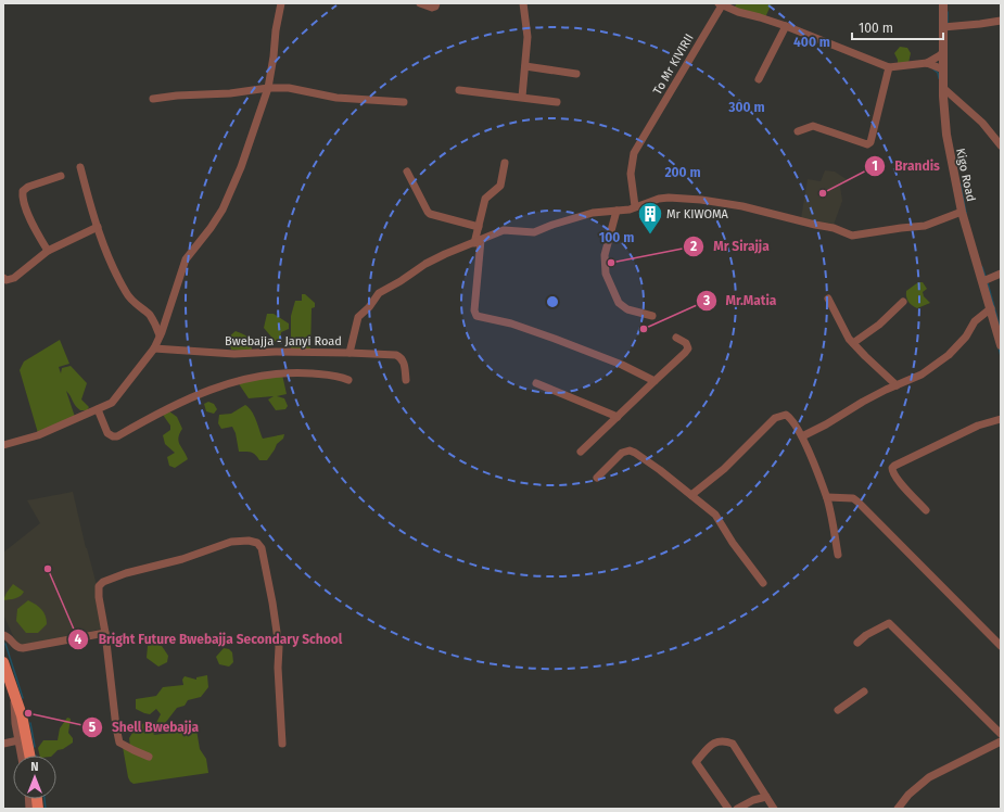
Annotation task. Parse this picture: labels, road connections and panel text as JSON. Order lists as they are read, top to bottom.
{
  "streets": {
    "street": ["To Mr KIVIRII", "Kigo Road", "Bwebajja - Janyi Road"]
  },
  "crossings": [
    ["To Mr KIVIRII", "Bwebajja - Janyi Road"],
    ["Kigo Road", "Bwebajja - Janyi Road"]
  ],
  "places": {
    "other": [
      "Brandis",
      "Mr Sirajja",
      "Mr.Matia",
      "Bright Future Bwebajja Secondary School",
      "Shell Bwebajja"
    ],
    "building": ["Mr KIWOMA"]
  },
  "scale_bar": "100 m",
  "north": "top",
  "rings": [
    "400 m",
    "300 m",
    "200 m",
    "100 m"
  ]
}
